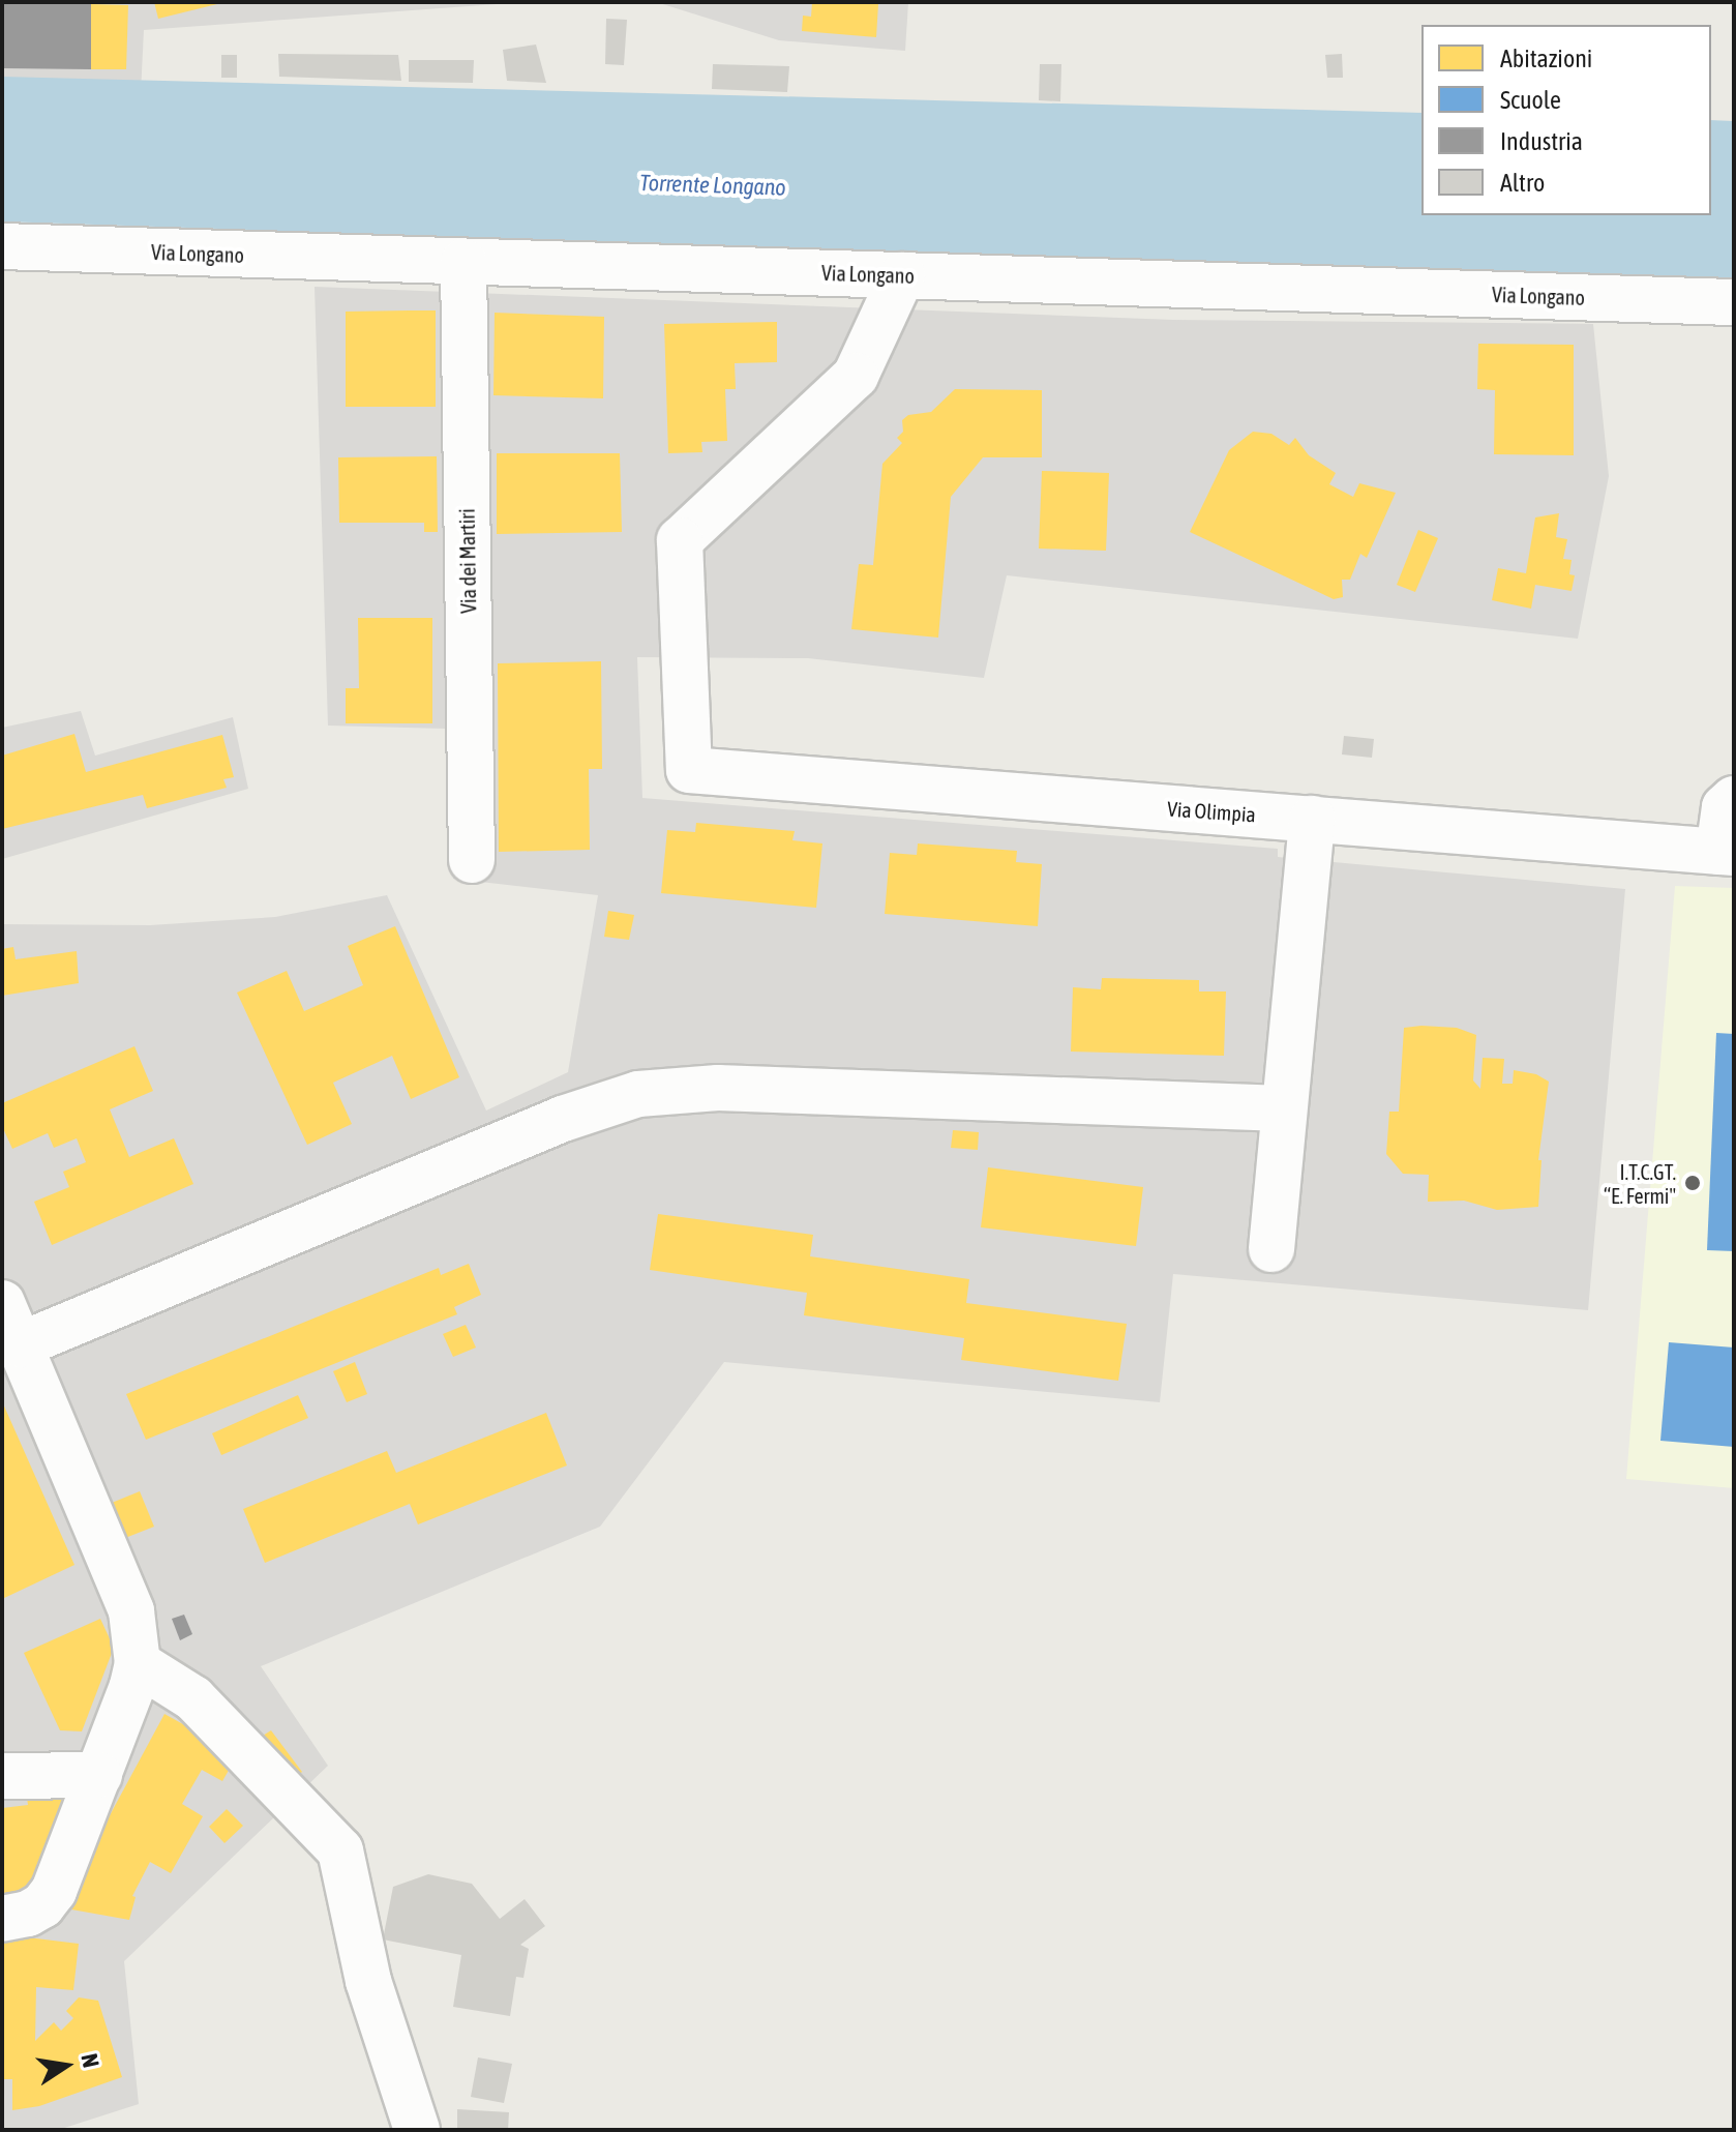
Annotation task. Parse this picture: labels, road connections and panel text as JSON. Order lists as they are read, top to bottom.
{
  "streets": {
    "street": ["Via Longano", "Via dei Martiri", "Via Olimpia"]
  },
  "crossings": [
    ["Via Longano", "Via dei Martiri"],
    ["Via Longano", "Via Olimpia"]
  ],
  "water": ["Torrente Longano"],
  "places": ["I.T.C.GT. “E. Fermi\""],
  "legend": [
    "Abitazioni",
    "Scuole",
    "Industria",
    "Altro"
  ],
  "north": "right"
}
